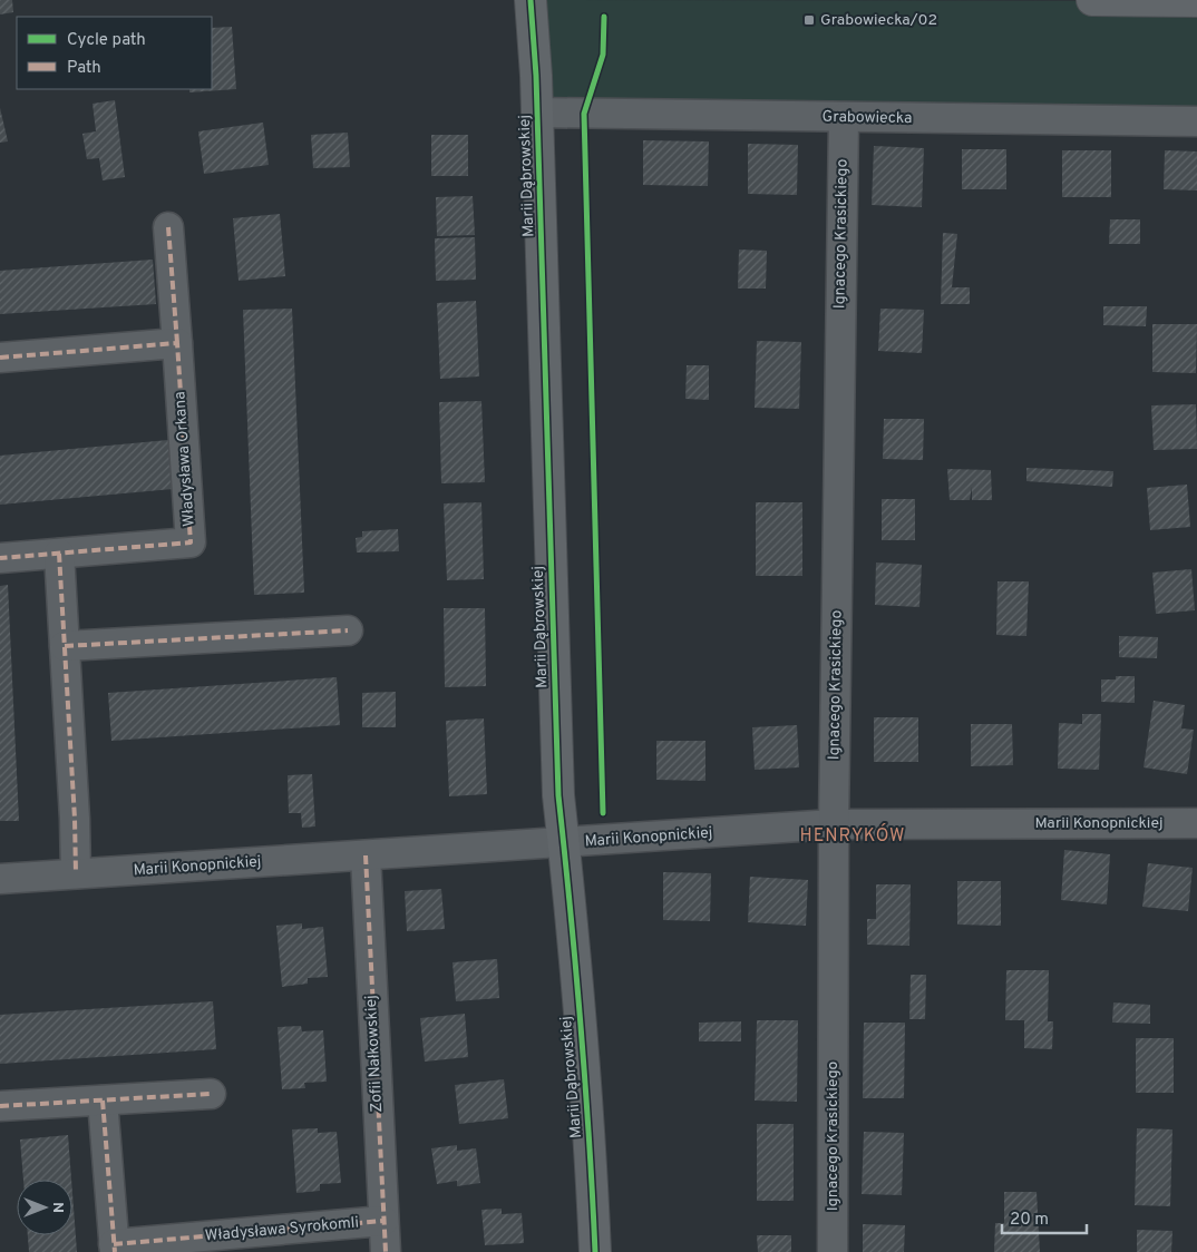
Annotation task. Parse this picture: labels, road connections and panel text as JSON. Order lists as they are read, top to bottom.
{
  "streets": {
    "street": [
      "Grabowiecka",
      "Marii Dąbrowskiej",
      "Ignacego Krasickiego",
      "Władysława Orkana",
      "Marii Konopnickiej",
      "Zofii Nałkowskiej",
      "Władysława Syrokomli"
    ]
  },
  "crossings": [
    ["Grabowiecka", "Marii Dąbrowskiej"],
    ["Grabowiecka", "Ignacego Krasickiego"],
    ["Marii Dąbrowskiej", "Marii Konopnickiej"],
    ["Ignacego Krasickiego", "Marii Konopnickiej"],
    ["Marii Konopnickiej", "Zofii Nałkowskiej"],
    ["Zofii Nałkowskiej", "Władysława Syrokomli"]
  ],
  "districts": ["HENRYKÓW"],
  "places": {
    "transit": ["Grabowiecka/02"]
  },
  "legend": ["Cycle path", "Path"],
  "scale_bar": "20 m",
  "north": "right"
}
